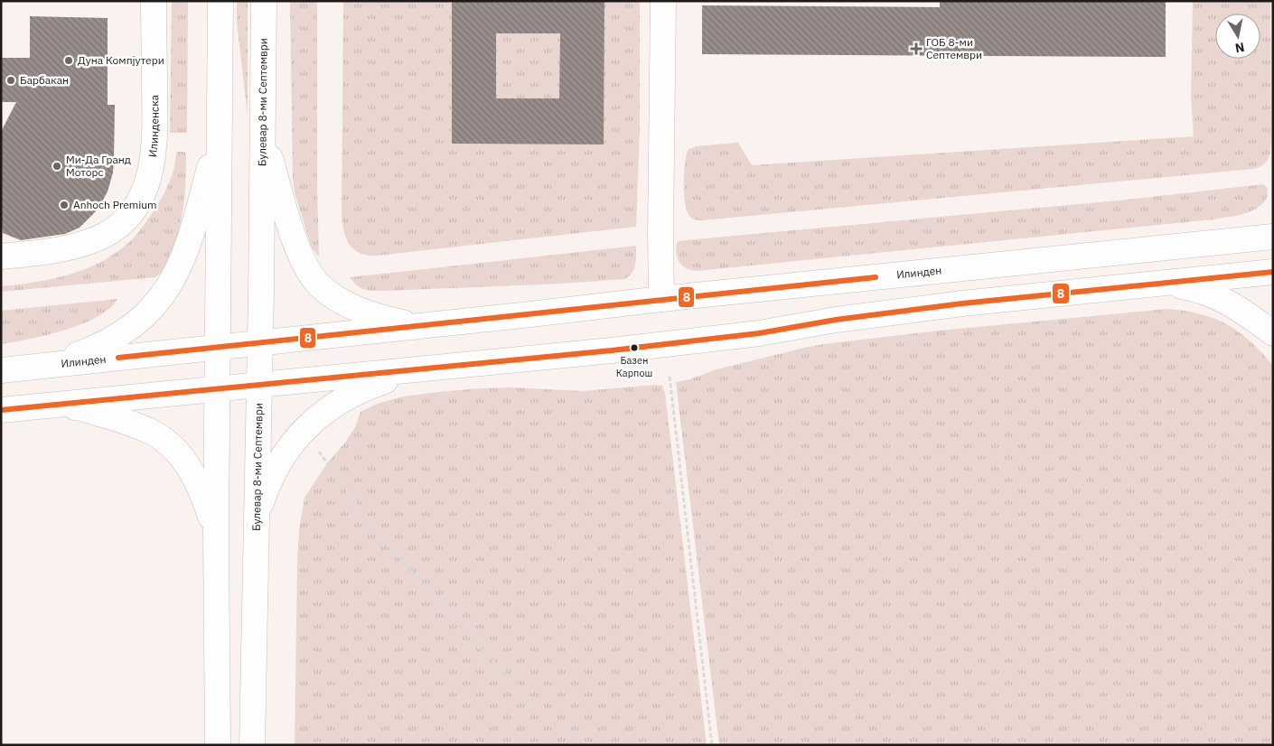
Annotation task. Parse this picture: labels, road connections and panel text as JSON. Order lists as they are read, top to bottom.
{
  "streets": {
    "street": ["Булевар 8-ми Септември", "Илинденска", "Илинден"]
  },
  "crossings": [
    ["Булевар 8-ми Септември", "Илинден"]
  ],
  "places": {
    "health": ["ГОБ 8-ми Септември"],
    "other": [
      "Дуна Компјутери",
      "Барбакан",
      "Ми-Да Гранд Моторс",
      "Anhoch Premium",
      "Базен Карпош"
    ]
  },
  "lines": ["transit line 8"],
  "north": "bottom"
}
